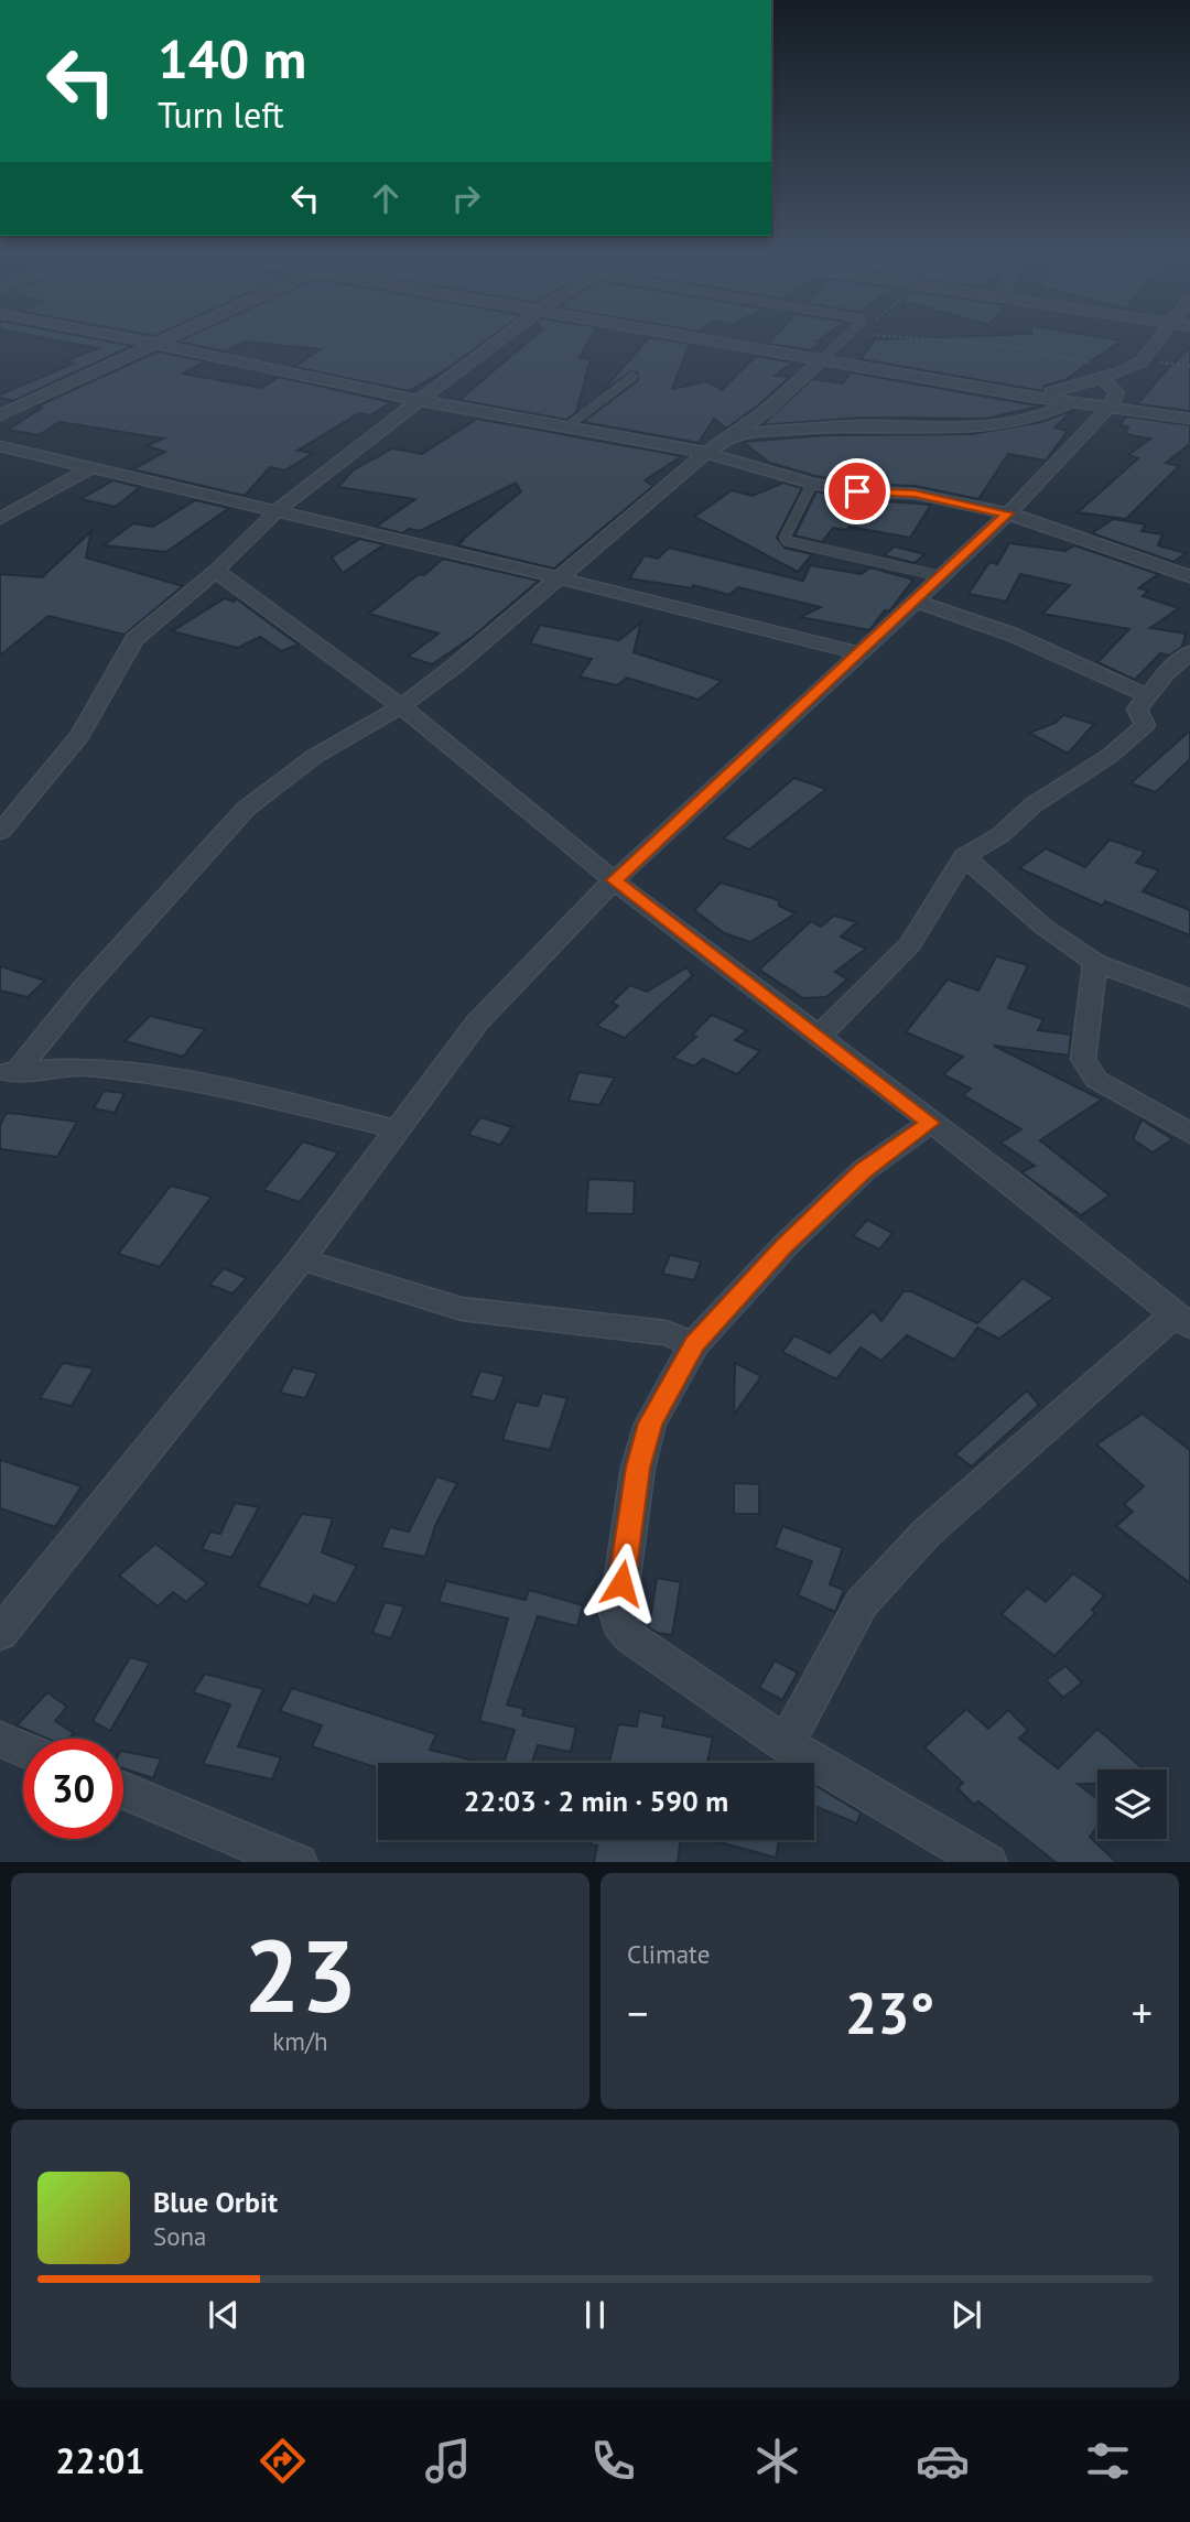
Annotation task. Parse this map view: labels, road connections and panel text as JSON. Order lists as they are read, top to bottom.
{
  "page": {
    "turn": ["140 m", "Turn left"],
    "limit": "30",
    "trip": "22:03 · 2 min · 590 m",
    "tile": [
      ["23", "km/h"],
      "Climate"
    ],
    "heat": ["−", "23°", "+"],
    "song": ["Blue Orbit", "Sona"],
    "tabs": "22:01"
  }
}
